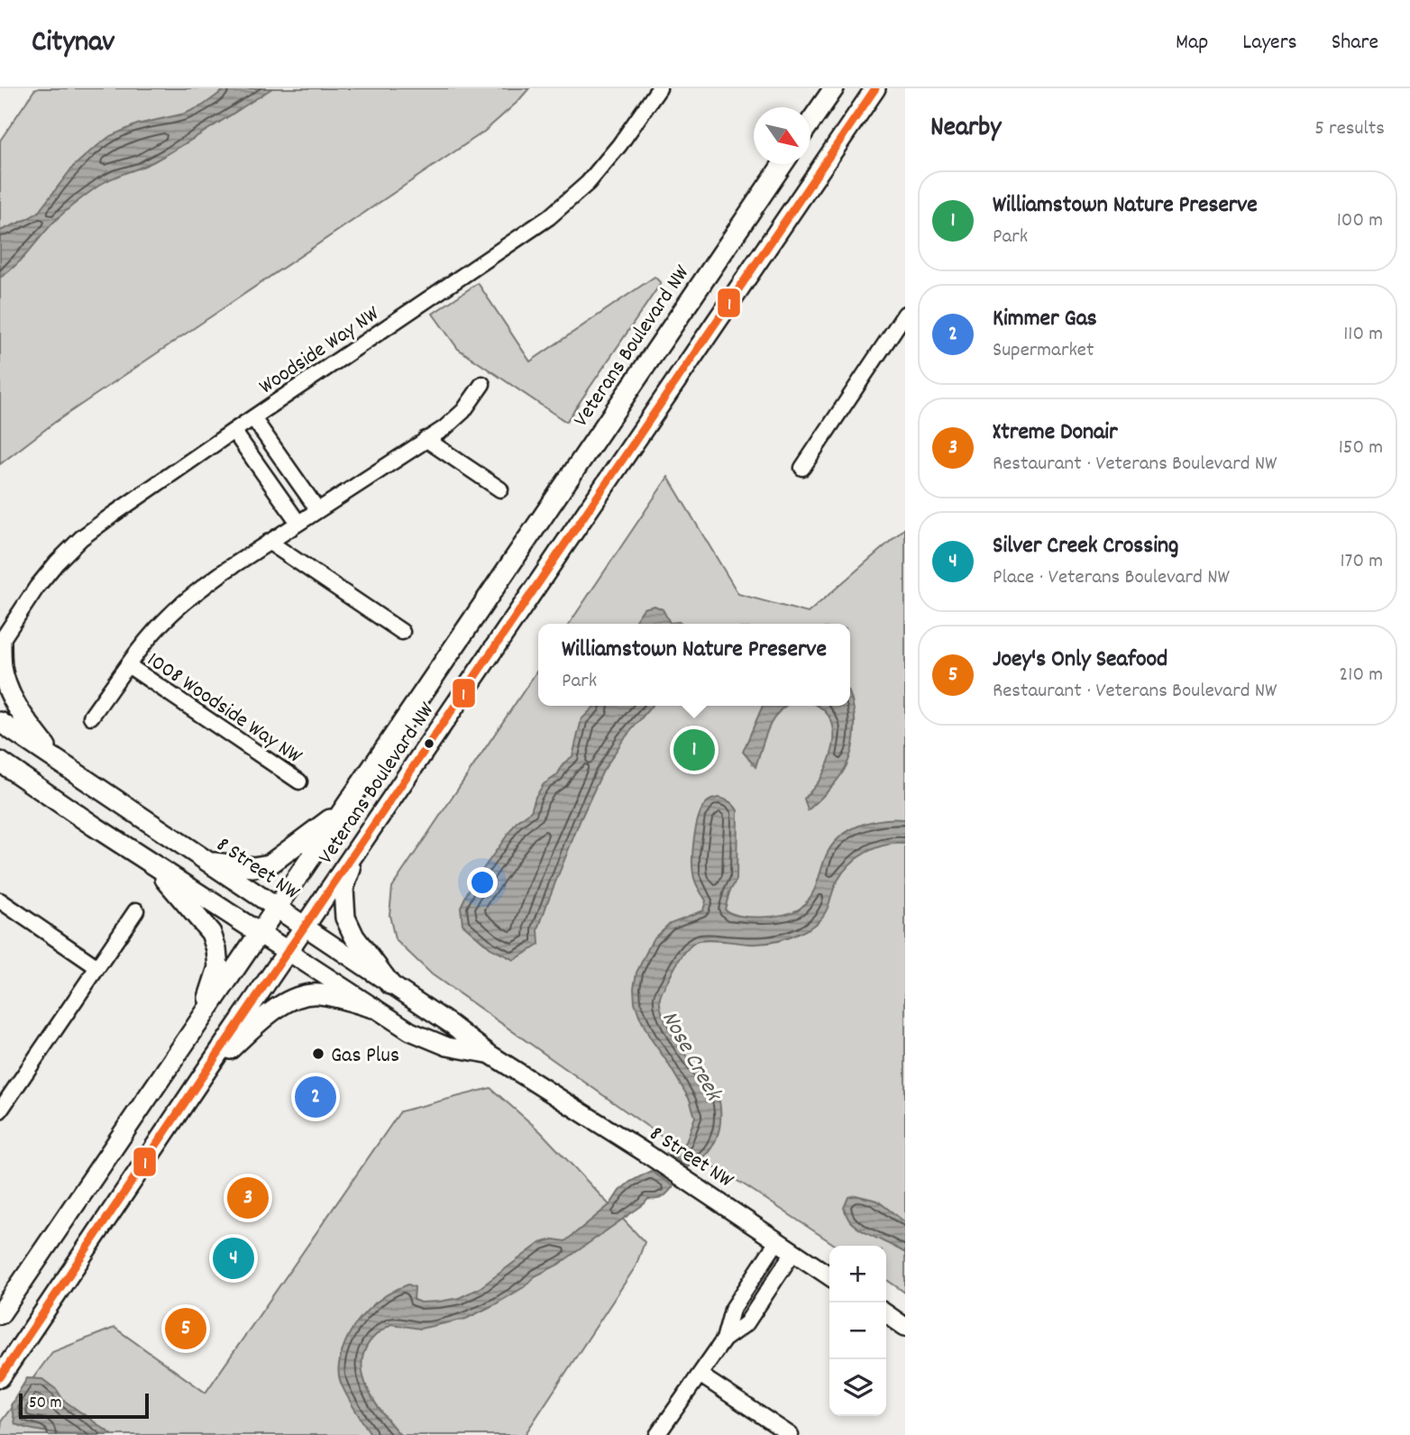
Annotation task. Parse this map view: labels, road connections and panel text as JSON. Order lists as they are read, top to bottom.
{
  "streets": {
    "main road": ["Veterans Boulevard NW", "8 Street NW"],
    "street": ["Woodside Way NW", "1008 Woodside Way NW"]
  },
  "crossings": [
    ["Veterans Boulevard NW", "8 Street NW"]
  ],
  "water": ["Nose Creek"],
  "places": ["Gas Plus"],
  "lines": ["transit line 1"],
  "scale_bar": "50 m",
  "north": "bottom right",
  "page": {
    "header": "Citynav",
    "nav": ["Map", "Layers", "Share"],
    "heading": ["Nearby", "5 results"],
    "list": [
      {
        "mark": "1",
        "name": "Williamstown Nature Preserve",
        "note": "Park",
        "value": "100 m"
      },
      {
        "mark": "2",
        "name": "Kimmer Gas",
        "note": "Supermarket",
        "value": "110 m"
      },
      {
        "mark": "3",
        "name": "Xtreme Donair",
        "note": "Restaurant · Veterans Boulevard NW",
        "value": "150 m"
      },
      {
        "mark": "4",
        "name": "Silver Creek Crossing",
        "note": "Place · Veterans Boulevard NW",
        "value": "170 m"
      },
      {
        "mark": "5",
        "name": "Joey's Only Seafood",
        "note": "Restaurant · Veterans Boulevard NW",
        "value": "210 m"
      }
    ],
    "popup": ["Williamstown Nature Preserve", "Park"],
    "pins": [
      "1",
      "2",
      "3",
      "4",
      "5"
    ],
    "map_buttons": ["+", "−"],
    "scale": "50 m"
  }
}
